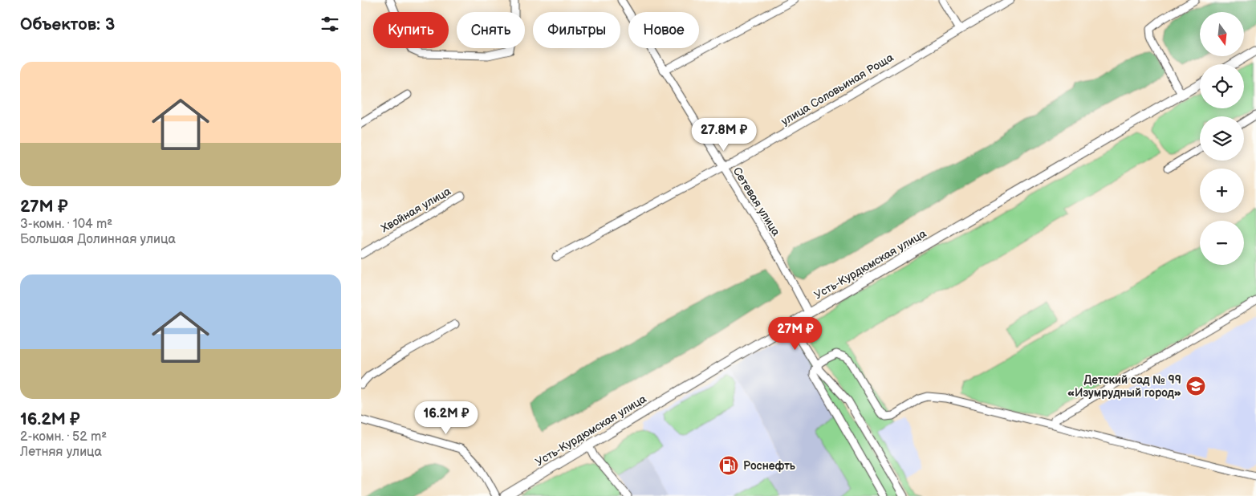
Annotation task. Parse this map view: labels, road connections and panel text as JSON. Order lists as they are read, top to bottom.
{
  "streets": {
    "main road": ["Усть-Курдюмская улица"],
    "street": ["улица Соловьиная Роща", "Сетевая улица", "Хвойная улица"]
  },
  "crossings": [
    ["улица Соловьиная Роща", "Сетевая улица"],
    ["Сетевая улица", "Усть-Курдюмская улица"]
  ],
  "places": {
    "school or university": ["Детский сад № 99 «Изумрудный город»"],
    "fuel station": ["Роснефть"]
  },
  "north": "bottom",
  "page": {
    "heading": "Объектов: 3",
    "map_buttons": ["+", "−"],
    "chip": [
      "Купить",
      "Снять",
      "Фильтры",
      "Новое"
    ],
    "list": [
      {
        "name": "27M ₽",
        "note": "3-комн. · 104 m² · Большая Долинная улица"
      },
      {
        "name": "16.2M ₽",
        "note": "2-комн. · 52 m² · Летняя улица"
      }
    ],
    "price": ["27.8M ₽", "27M ₽", "16.2M ₽"]
  }
}
